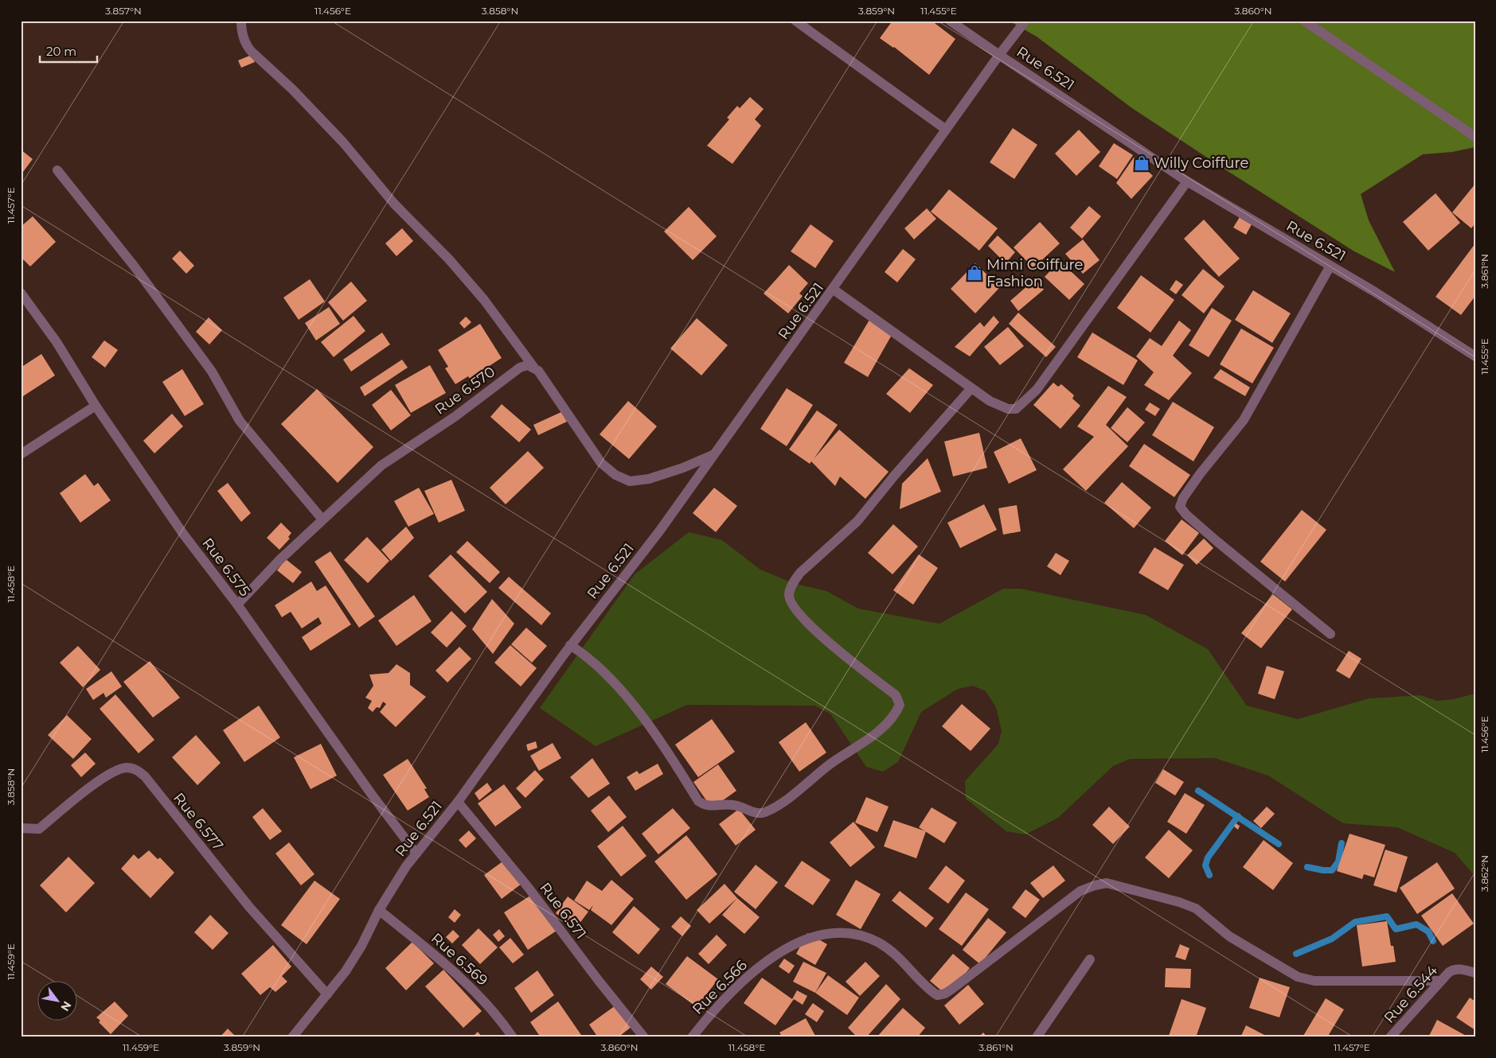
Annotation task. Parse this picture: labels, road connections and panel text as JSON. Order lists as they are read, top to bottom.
{
  "streets": {
    "street": [
      "Rue 6.521",
      "Rue 6.570",
      "Rue 6.575",
      "Rue 6.577",
      "Rue 6.571",
      "Rue 6.569",
      "Rue 6.566",
      "Rue 6.544"
    ]
  },
  "crossings": [
    ["Rue 6.521", "Rue 6.575"],
    ["Rue 6.521", "Rue 6.577"],
    ["Rue 6.521", "Rue 6.571"],
    ["Rue 6.521", "Rue 6.569"],
    ["Rue 6.570", "Rue 6.575"],
    ["Rue 6.566", "Rue 6.544"]
  ],
  "places": {
    "shop": ["Willy Coiffure", "Mimi Coiffure Fashion"]
  },
  "scale_bar": "20 m",
  "north": "bottom right",
  "coordinates": [
    "3.857°N",
    "11.456°E",
    "3.858°N",
    "3.859°N",
    "11.455°E",
    "3.860°N",
    "11.457°E",
    "3.861°N",
    "11.458°E",
    "3.862°N",
    "11.459°E"
  ]
}
